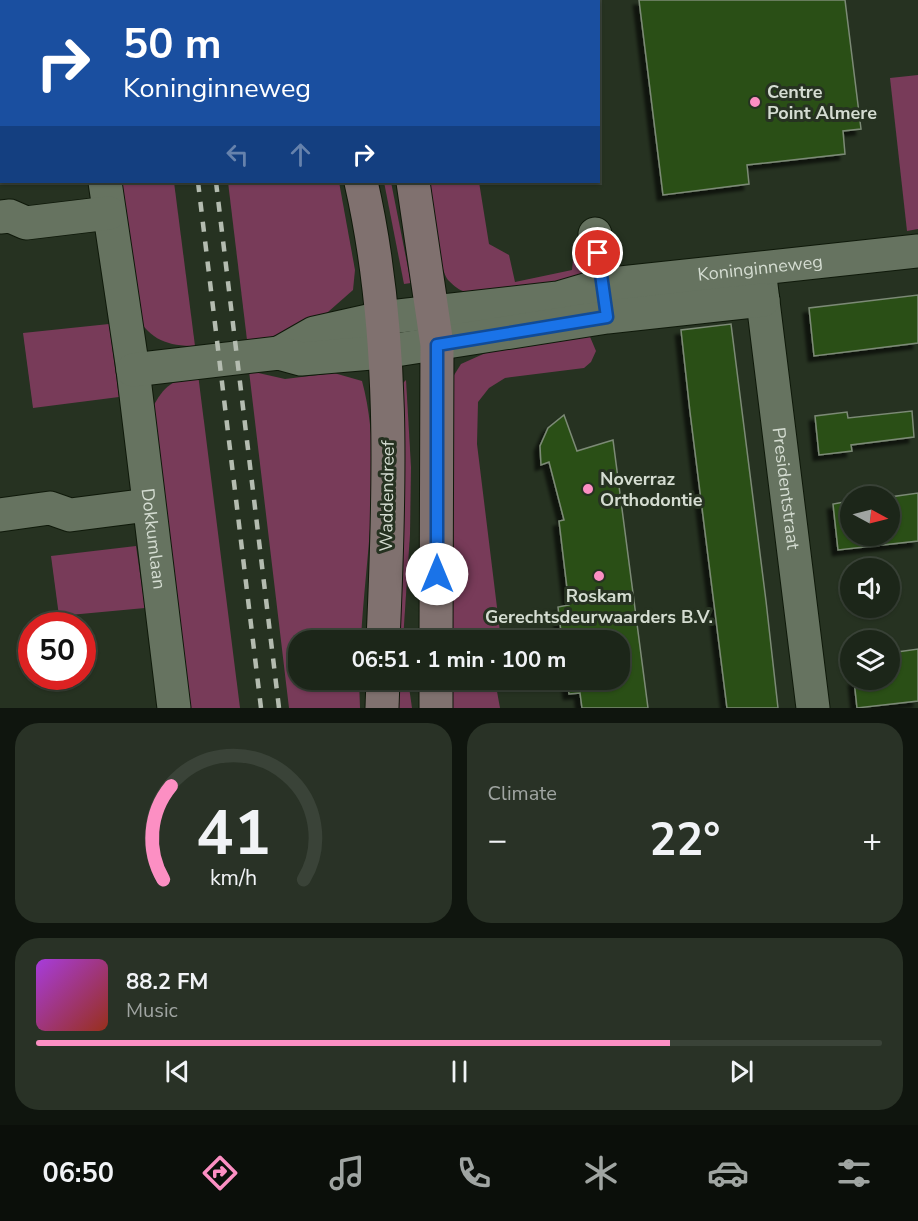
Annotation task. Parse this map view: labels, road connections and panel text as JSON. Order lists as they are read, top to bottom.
{
  "streets": {
    "main road": ["Waddendreef"],
    "street": ["Koninginneweg", "Presidentstraat", "Dokkumlaan"]
  },
  "crossings": [
    ["Koninginneweg", "Presidentstraat"]
  ],
  "places": ["Centre Point Almere", "Noverraz Orthodontie", "Roskam Gerechtsdeurwaarders B.V."],
  "north": "right",
  "page": {
    "turn": ["50 m", "Koninginneweg"],
    "limit": "50",
    "trip": "06:51 · 1 min · 100 m",
    "tile": "Climate",
    "heat": ["−", "22°", "+"],
    "song": ["88.2 FM", "Music"],
    "tabs": "06:50",
    "gauge": ["41", "km/h"]
  }
}
